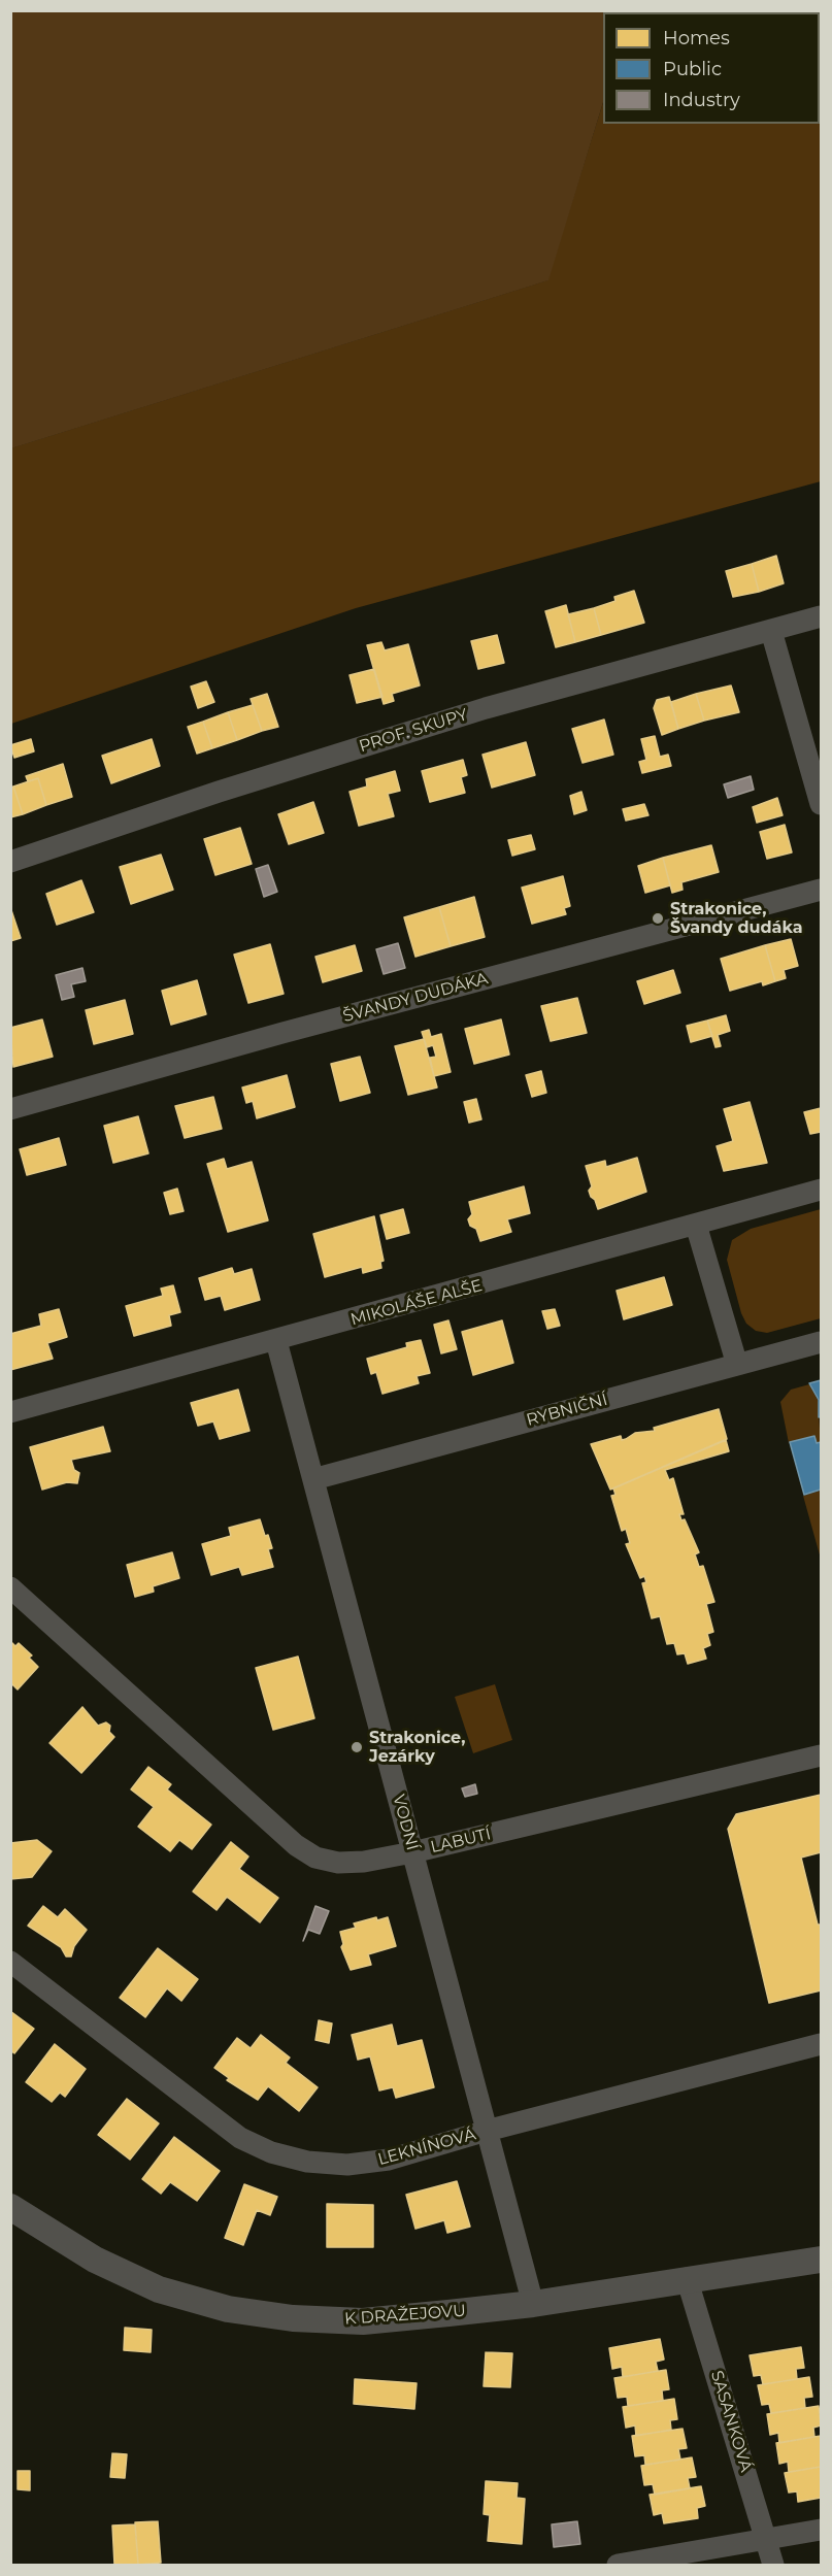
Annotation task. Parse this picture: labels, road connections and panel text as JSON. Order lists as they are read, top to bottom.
{
  "streets": {
    "street": [
      "PROF. SKUPY",
      "ŠVANDY DUDÁKA",
      "MIKOLÁŠE ALŠE",
      "RYBNIČNÍ",
      "VODNÍ",
      "LABUTÍ",
      "LEKNÍNOVÁ",
      "K DRAŽEJOVU",
      "SASANKOVÁ"
    ]
  },
  "crossings": [
    ["MIKOLÁŠE ALŠE", "VODNÍ"],
    ["RYBNIČNÍ", "VODNÍ"],
    ["VODNÍ", "LABUTÍ"],
    ["VODNÍ", "LEKNÍNOVÁ"],
    ["VODNÍ", "K DRAŽEJOVU"],
    ["K DRAŽEJOVU", "SASANKOVÁ"]
  ],
  "places": ["Strakonice, Švandy dudáka", "Strakonice, Jezárky"],
  "legend": ["Homes", "Public", "Industry"]
}
